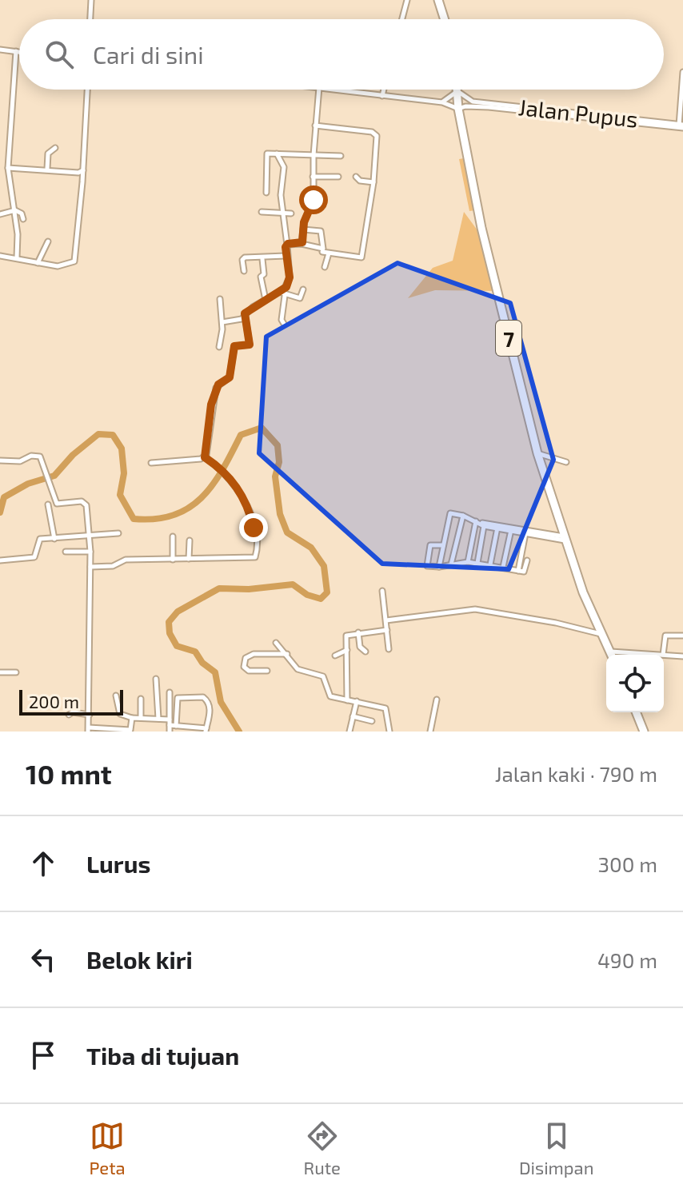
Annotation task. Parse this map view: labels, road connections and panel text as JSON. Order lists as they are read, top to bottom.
{
  "streets": {
    "highway": ["7"],
    "street": ["Jalan Pupus"]
  },
  "crossings": [
    ["Jalan Pupus", "7"]
  ],
  "scale_bar": "200 m",
  "page": {
    "search": "Cari di sini",
    "scale": "200 m",
    "heading": ["10 mnt", "Jalan kaki · 790 m"],
    "list": [
      ["Lurus", "300 m"],
      ["Belok kiri", "490 m"],
      "Tiba di tujuan"
    ],
    "nav": ["Peta", "Rute", "Disimpan"]
  }
}
